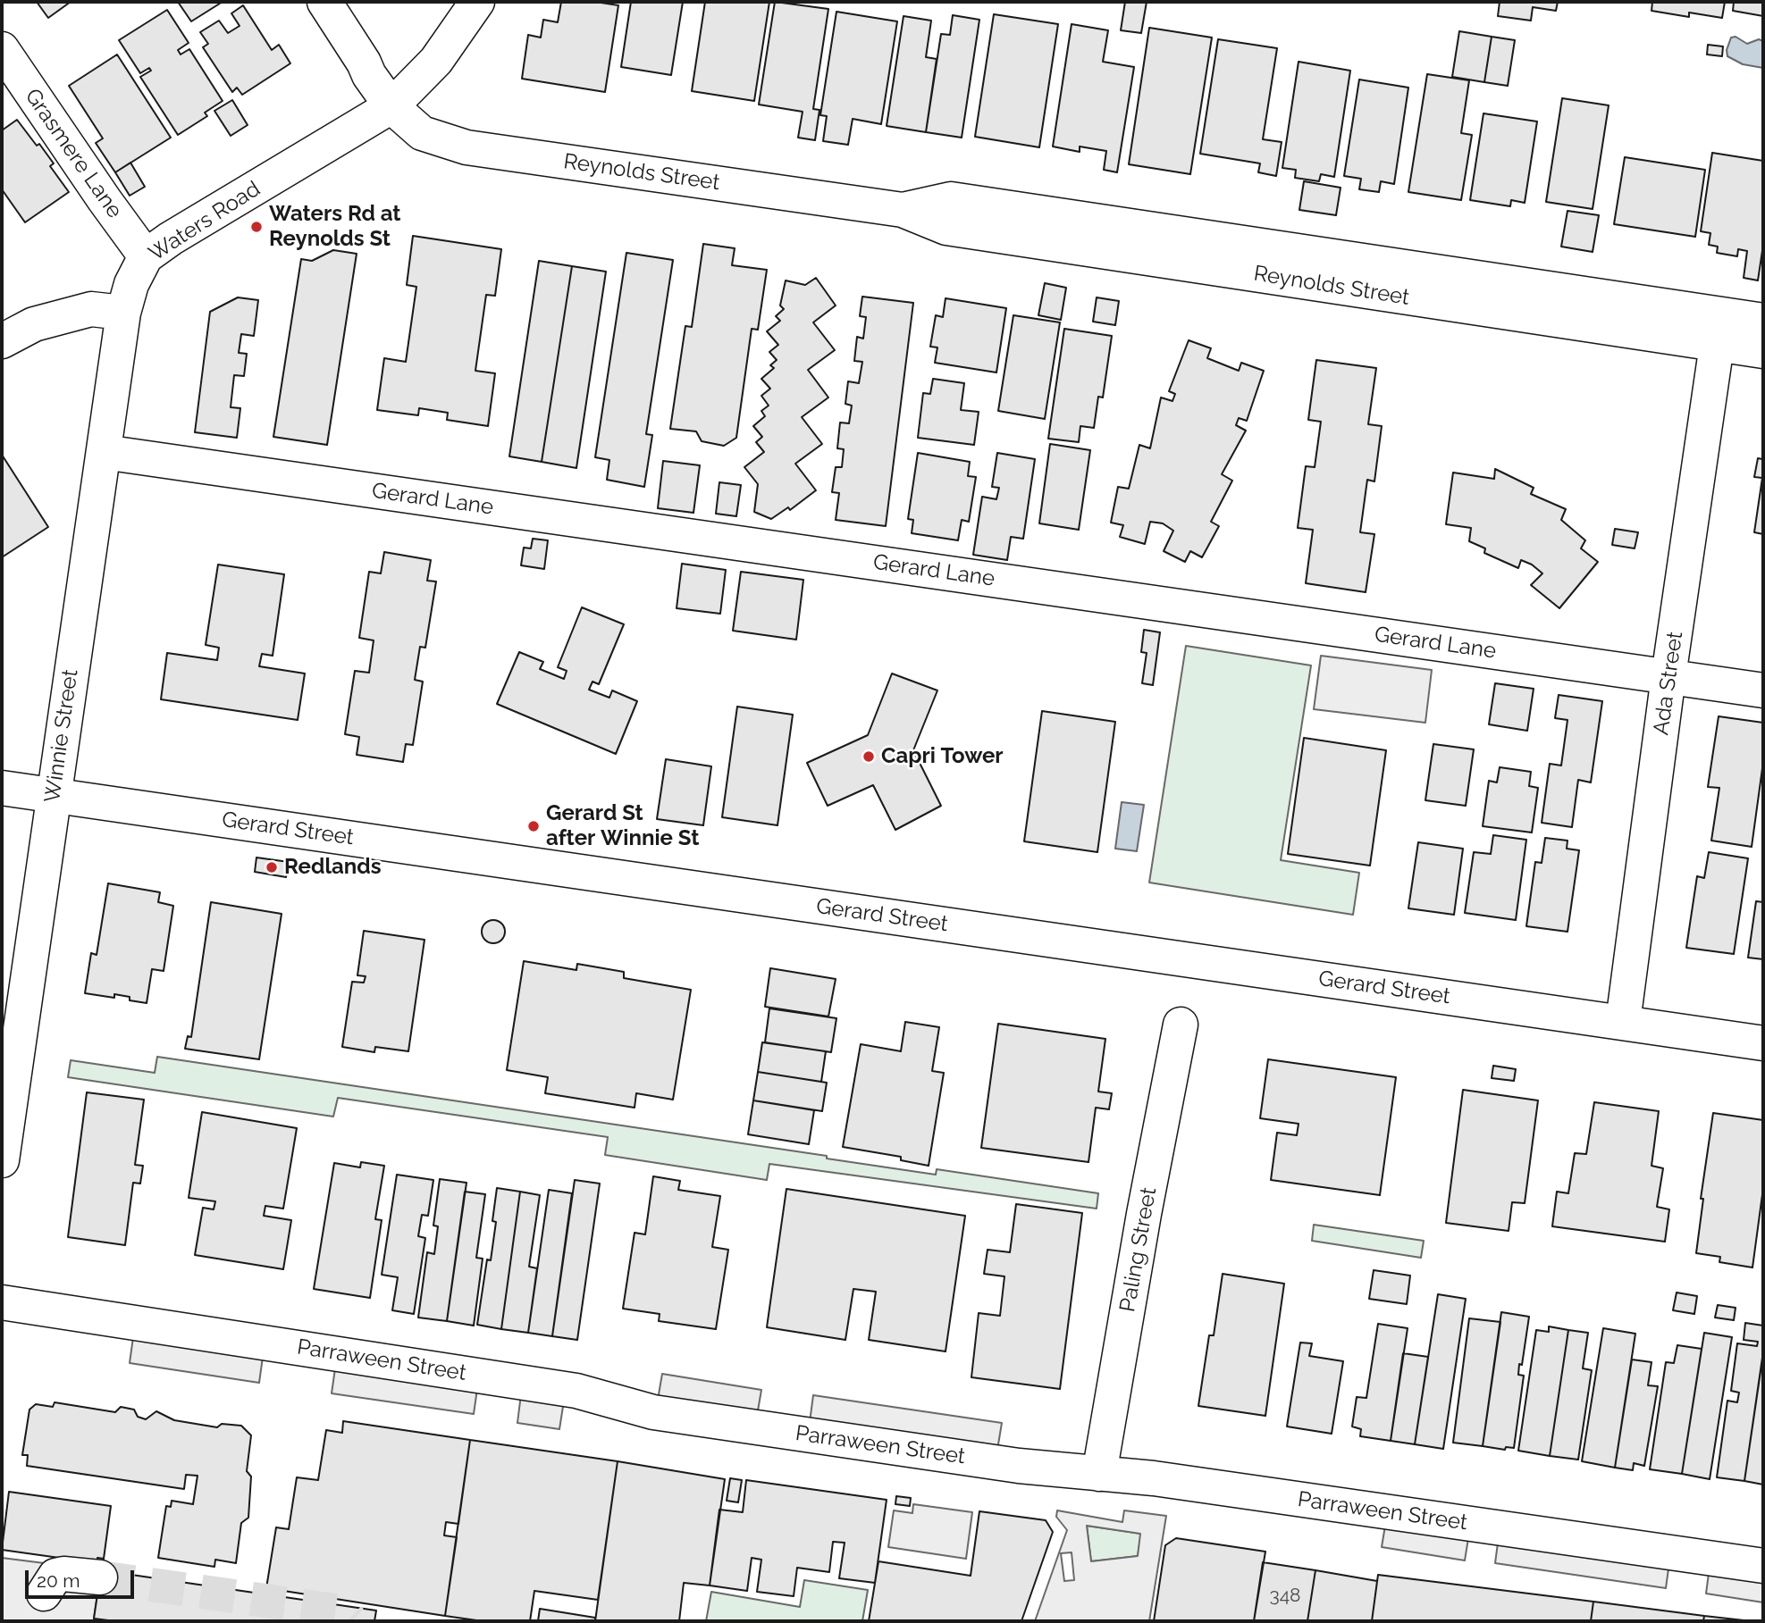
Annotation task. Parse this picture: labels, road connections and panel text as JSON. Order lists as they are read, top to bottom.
{
  "streets": {
    "street": [
      "Grasmere Lane",
      "Reynolds Street",
      "Waters Road",
      "Gerard Lane",
      "Ada Street",
      "Winnie Street",
      "Gerard Street",
      "Paling Street",
      "Parraween Street"
    ]
  },
  "crossings": [
    ["Grasmere Lane", "Waters Road"],
    ["Reynolds Street", "Waters Road"],
    ["Reynolds Street", "Ada Street"],
    ["Waters Road", "Winnie Street"],
    ["Gerard Lane", "Ada Street"],
    ["Gerard Lane", "Winnie Street"],
    ["Ada Street", "Gerard Street"],
    ["Winnie Street", "Gerard Street"],
    ["Paling Street", "Parraween Street"]
  ],
  "places": [
    "Waters Rd at Reynolds St",
    "Capri Tower",
    "Gerard St after Winnie St",
    "Redlands"
  ],
  "house_numbers": ["348"],
  "scale_bar": "20 m"
}
